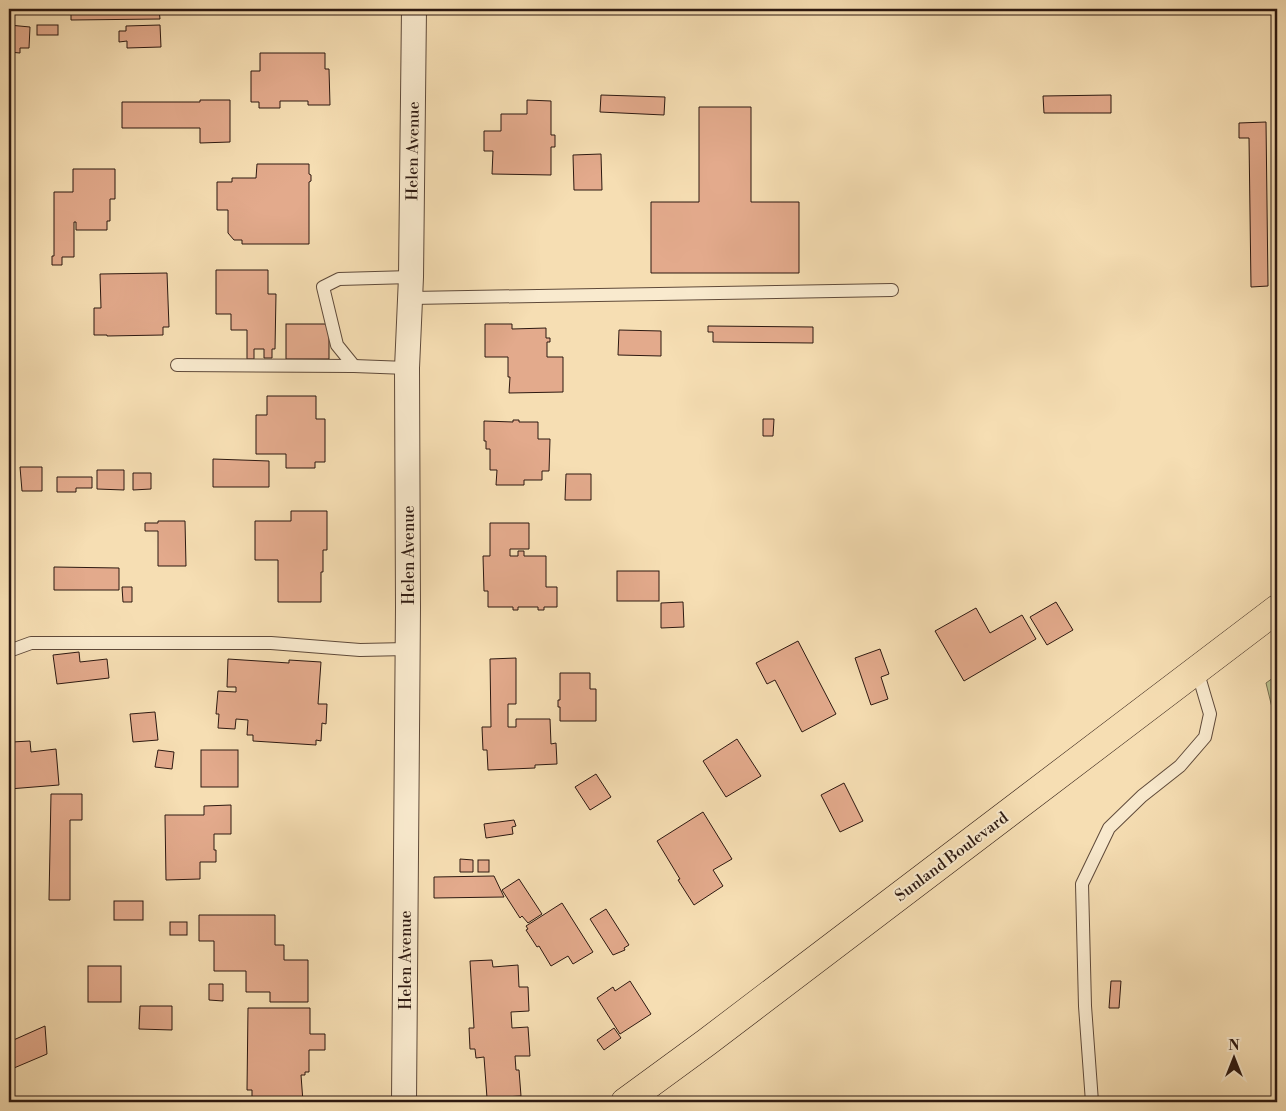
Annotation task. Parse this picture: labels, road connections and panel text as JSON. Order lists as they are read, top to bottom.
{
  "streets": {
    "main road": ["Sunland Boulevard"],
    "street": ["Helen Avenue"]
  },
  "north": "top"
}
